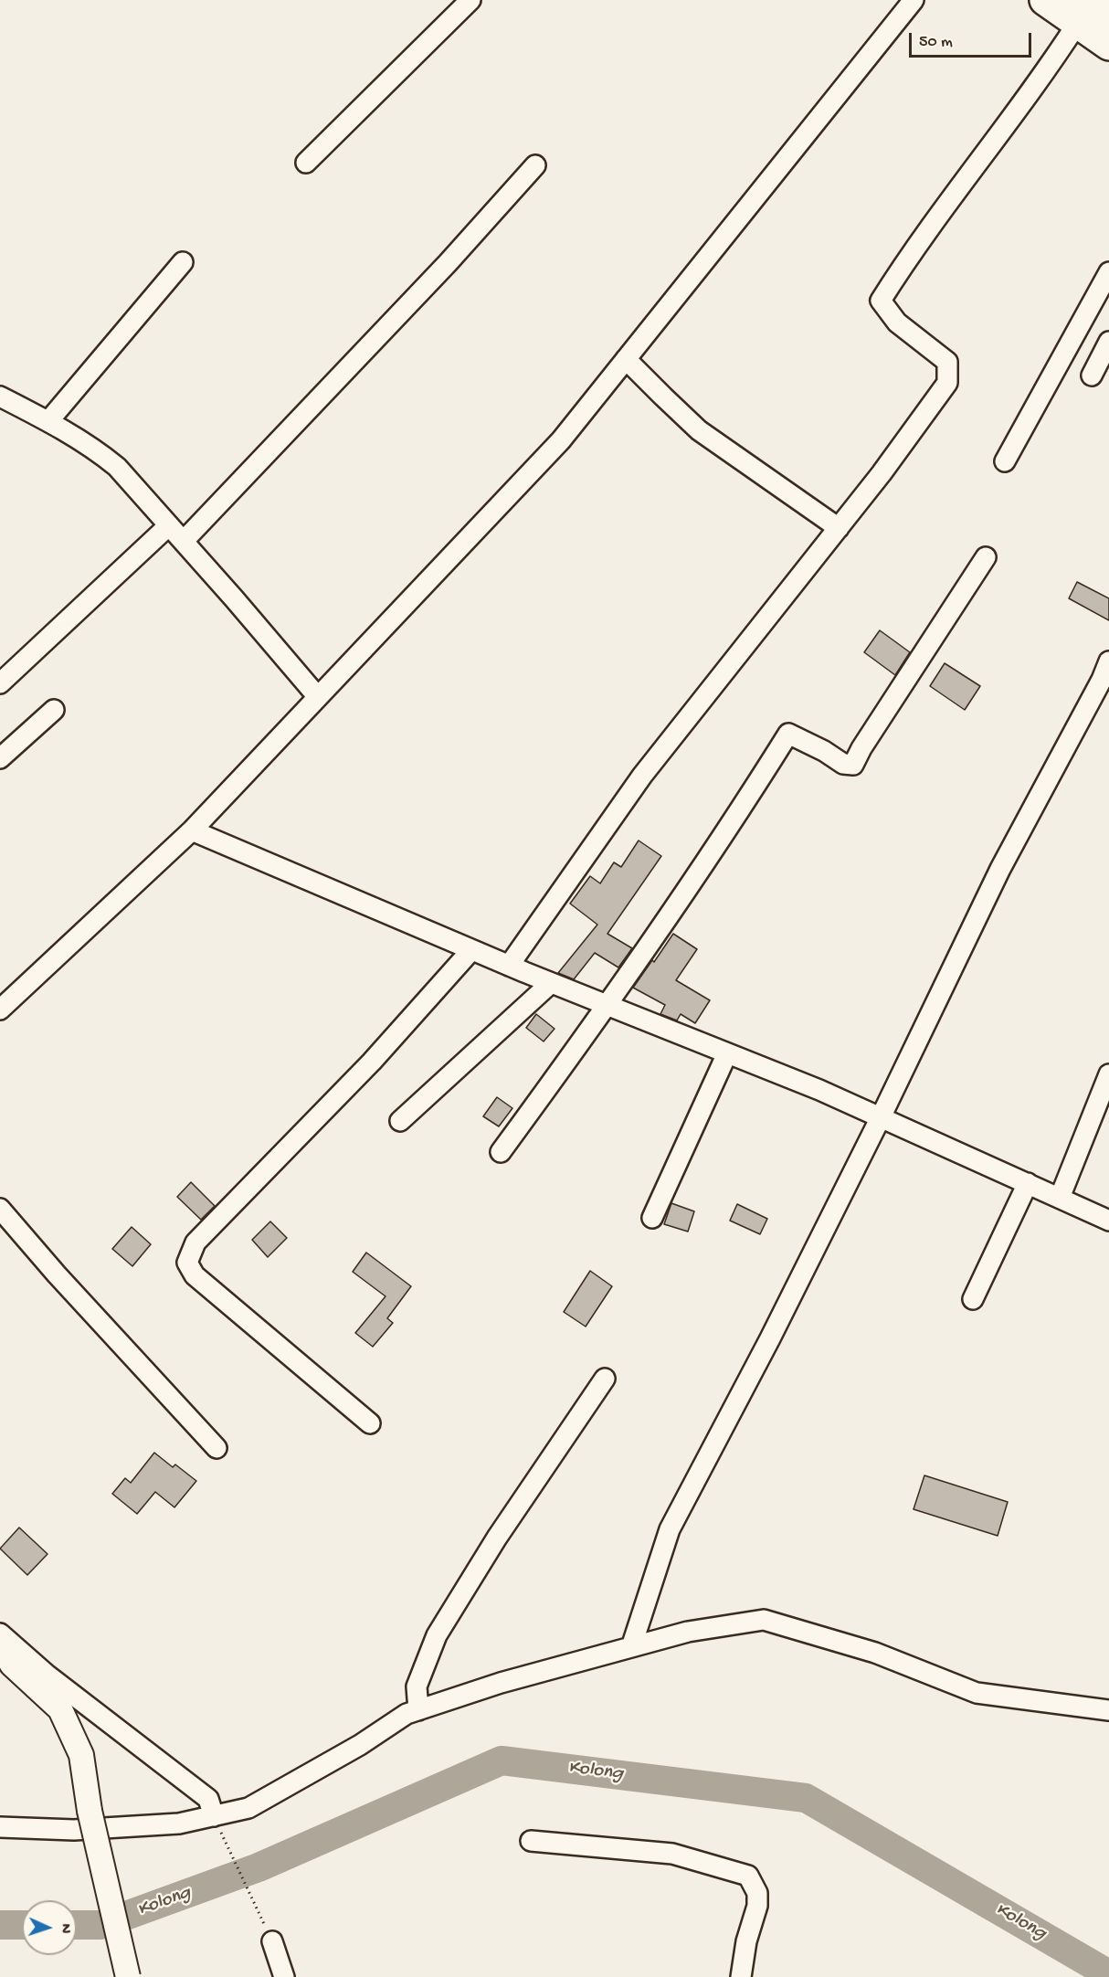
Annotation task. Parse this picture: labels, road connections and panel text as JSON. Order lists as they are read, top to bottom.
{
  "water": ["Kolong"],
  "scale_bar": "50 m",
  "north": "right"
}
